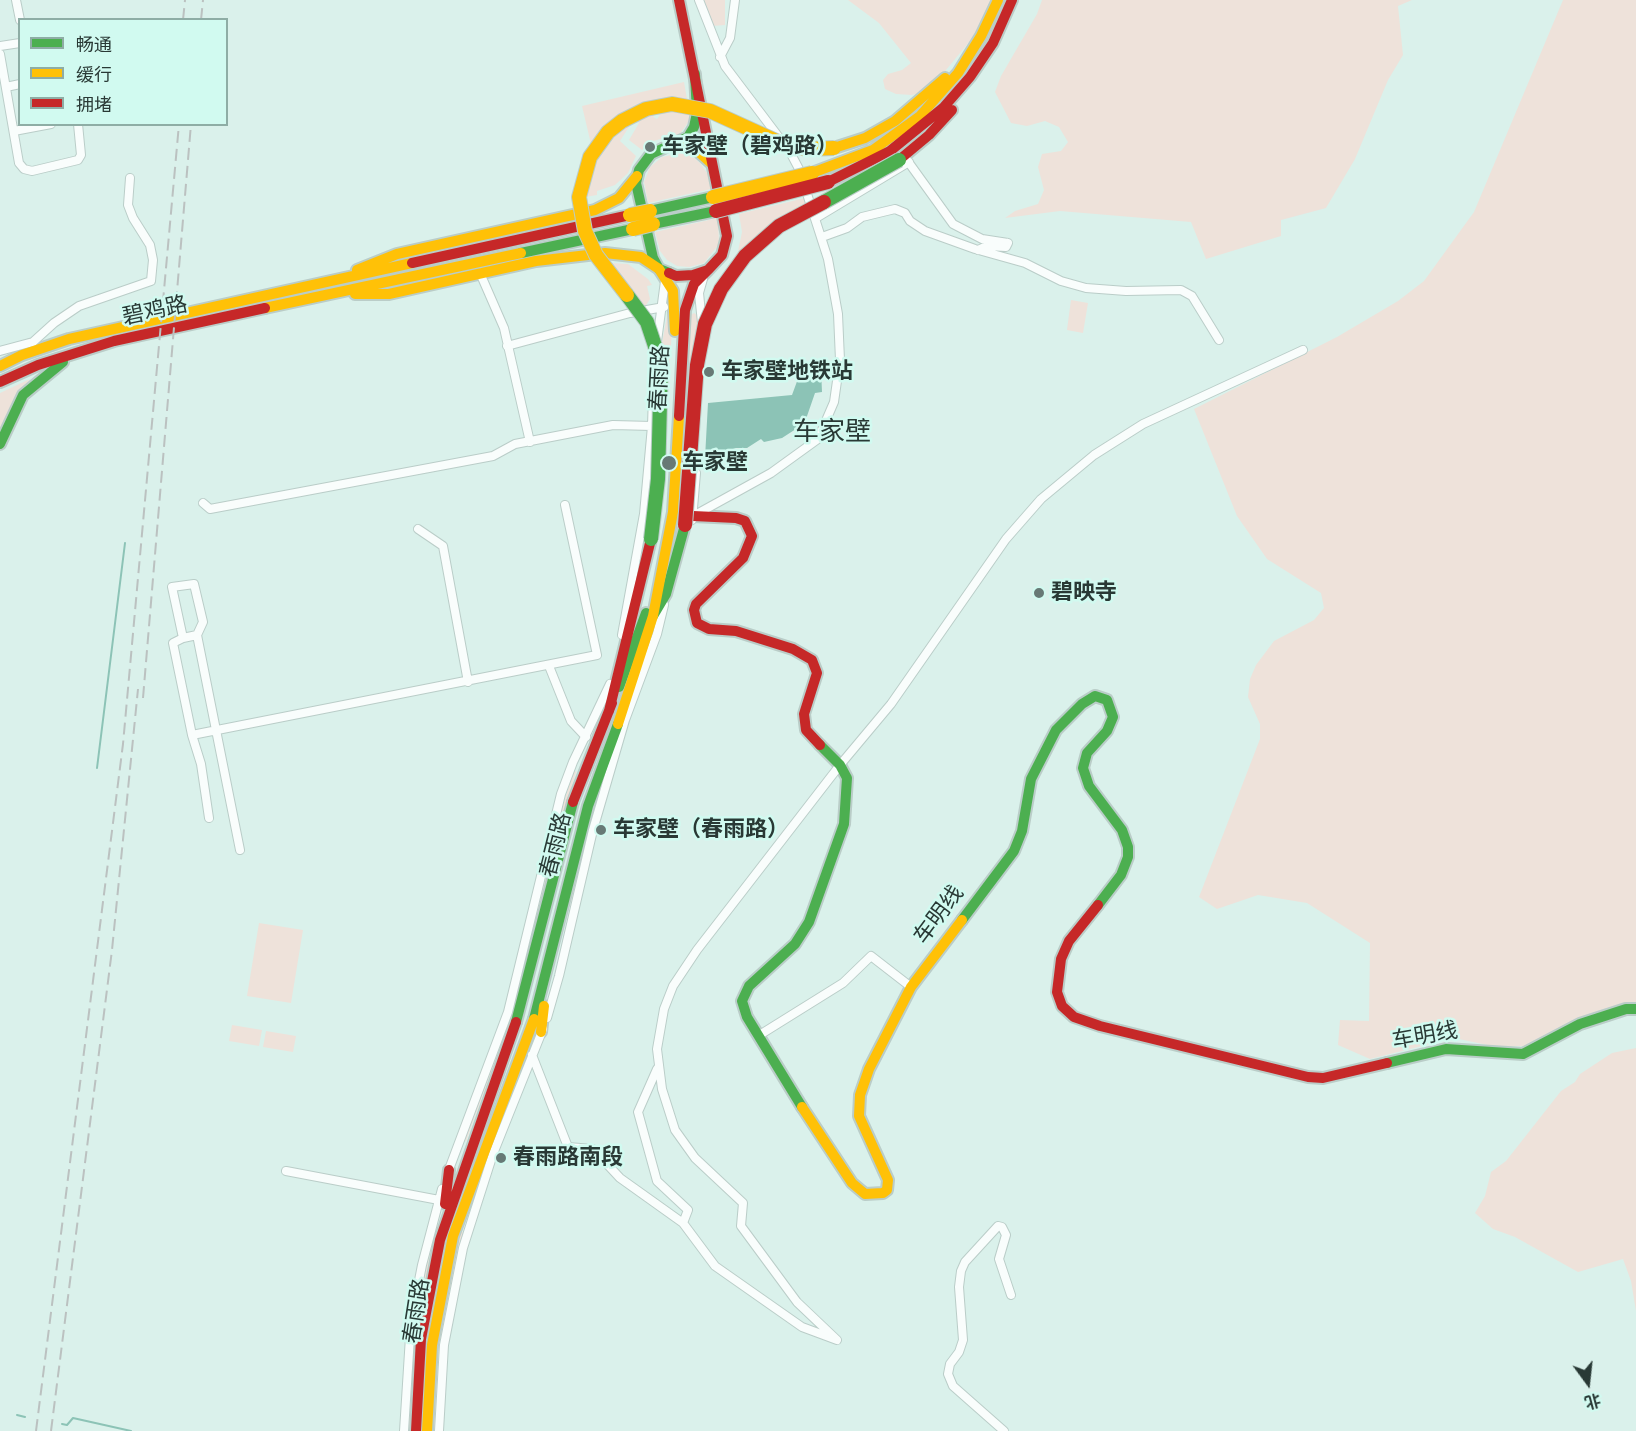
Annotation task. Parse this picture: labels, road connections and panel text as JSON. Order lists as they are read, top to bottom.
{
  "streets": {
    "main road": ["碧鸡路", "春雨路", "车明线"]
  },
  "districts": ["车家壁"],
  "places": [
    "车家壁（碧鸡路）",
    "车家壁地铁站",
    "车家壁",
    "碧映寺",
    "车家壁（春雨路）",
    "春雨路南段"
  ],
  "legend": ["畅通", "缓行", "拥堵"],
  "north": "bottom"
}
